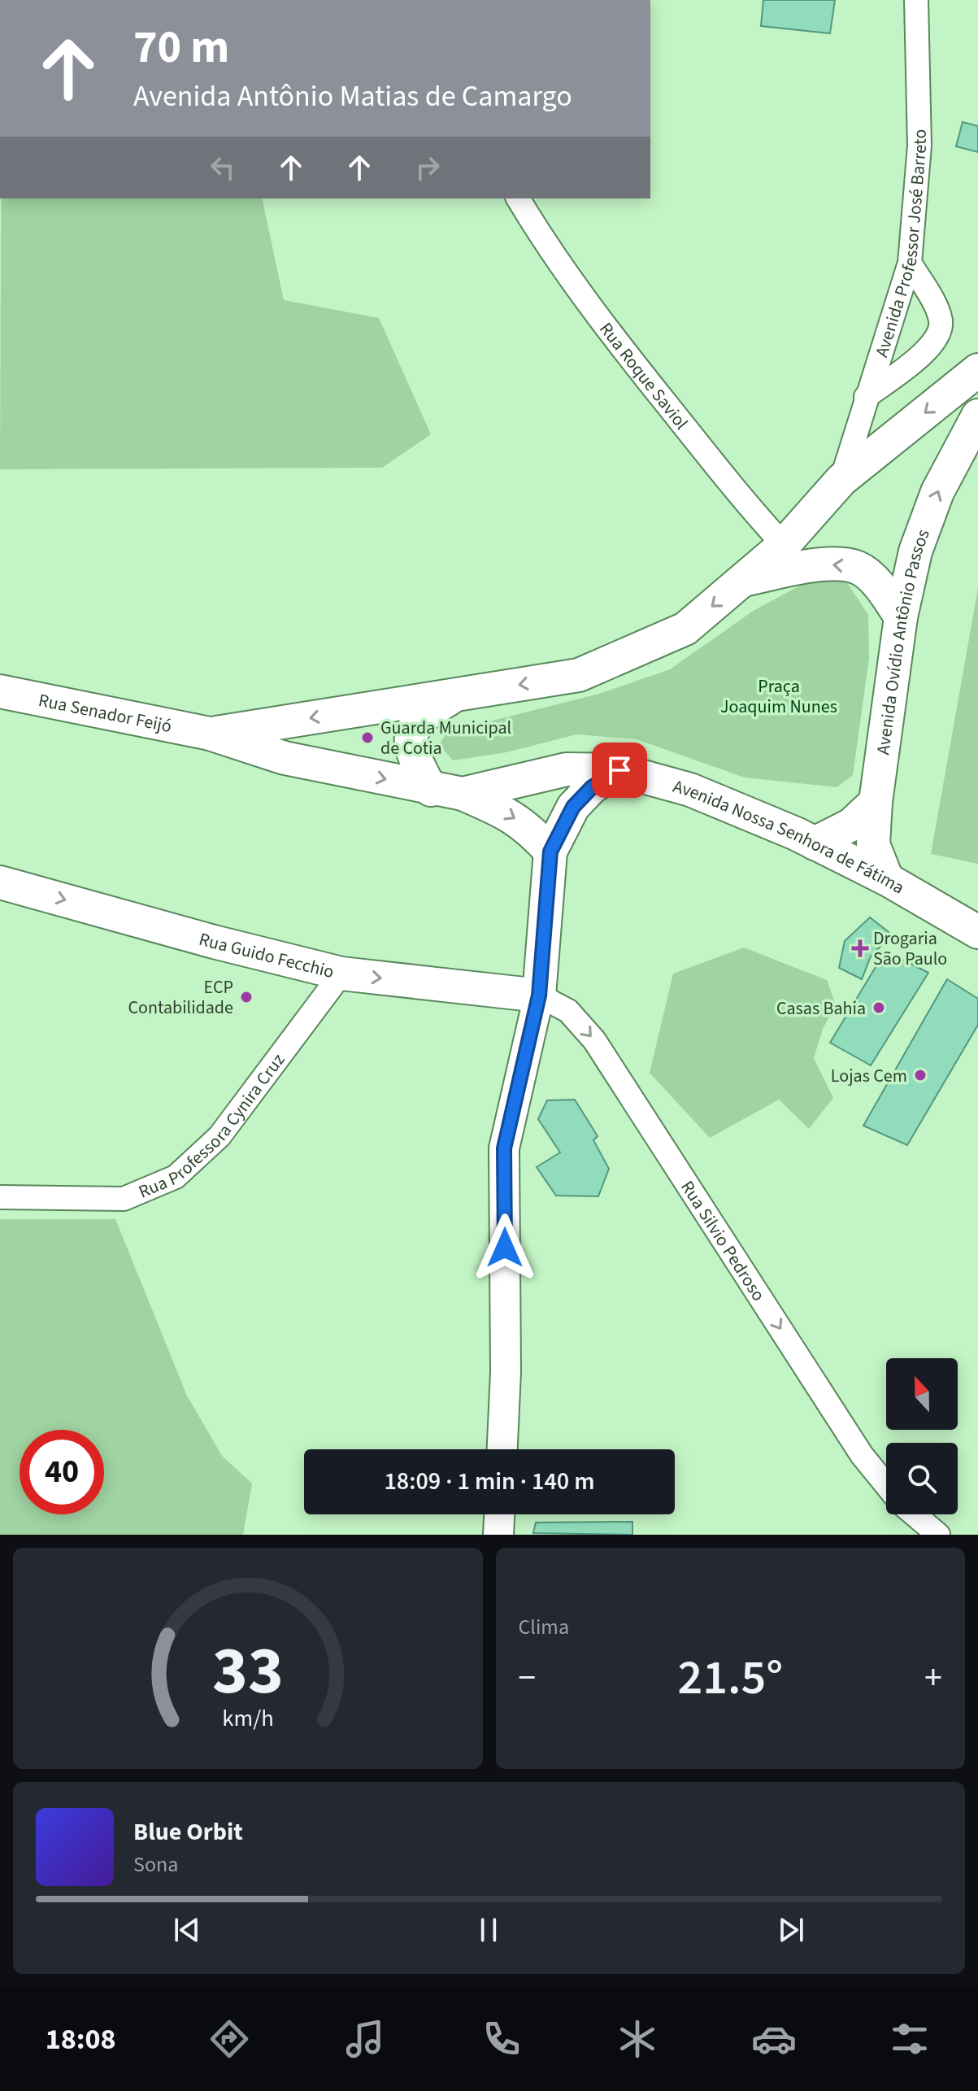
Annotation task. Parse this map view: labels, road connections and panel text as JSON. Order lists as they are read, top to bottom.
{
  "streets": {
    "main road": [
      "Avenida Ovídio Antônio Passos",
      "Rua Senador Feijó",
      "Avenida Nossa Senhora de Fátima",
      "Rua Guido Fecchio"
    ],
    "street": [
      "Avenida Professor José Barreto",
      "Rua Roque Saviol",
      "Rua Professora Cynira Cruz",
      "Rua Silvio Pedroso"
    ]
  },
  "crossings": [
    ["Avenida Ovídio Antônio Passos", "Avenida Nossa Senhora de Fátima"],
    ["Rua Senador Feijó", "Avenida Nossa Senhora de Fátima"],
    ["Rua Guido Fecchio", "Rua Professora Cynira Cruz"],
    ["Rua Guido Fecchio", "Rua Silvio Pedroso"]
  ],
  "one_way": ["Rua Silvio Pedroso"],
  "parks": ["Praça Joaquim Nunes"],
  "places": {
    "other": [
      "Guarda Municipal de Cotia",
      "ECP Contabilidade",
      "Casas Bahia",
      "Lojas Cem"
    ],
    "health": ["Drogaria São Paulo"]
  },
  "north": "top",
  "page": {
    "turn": ["70 m", "Avenida Antônio Matias de Camargo"],
    "limit": "40",
    "trip": "18:09 · 1 min · 140 m",
    "tile": "Clima",
    "heat": ["−", "21.5°", "+"],
    "song": ["Blue Orbit", "Sona"],
    "tabs": "18:08",
    "gauge": ["33", "km/h"]
  }
}
